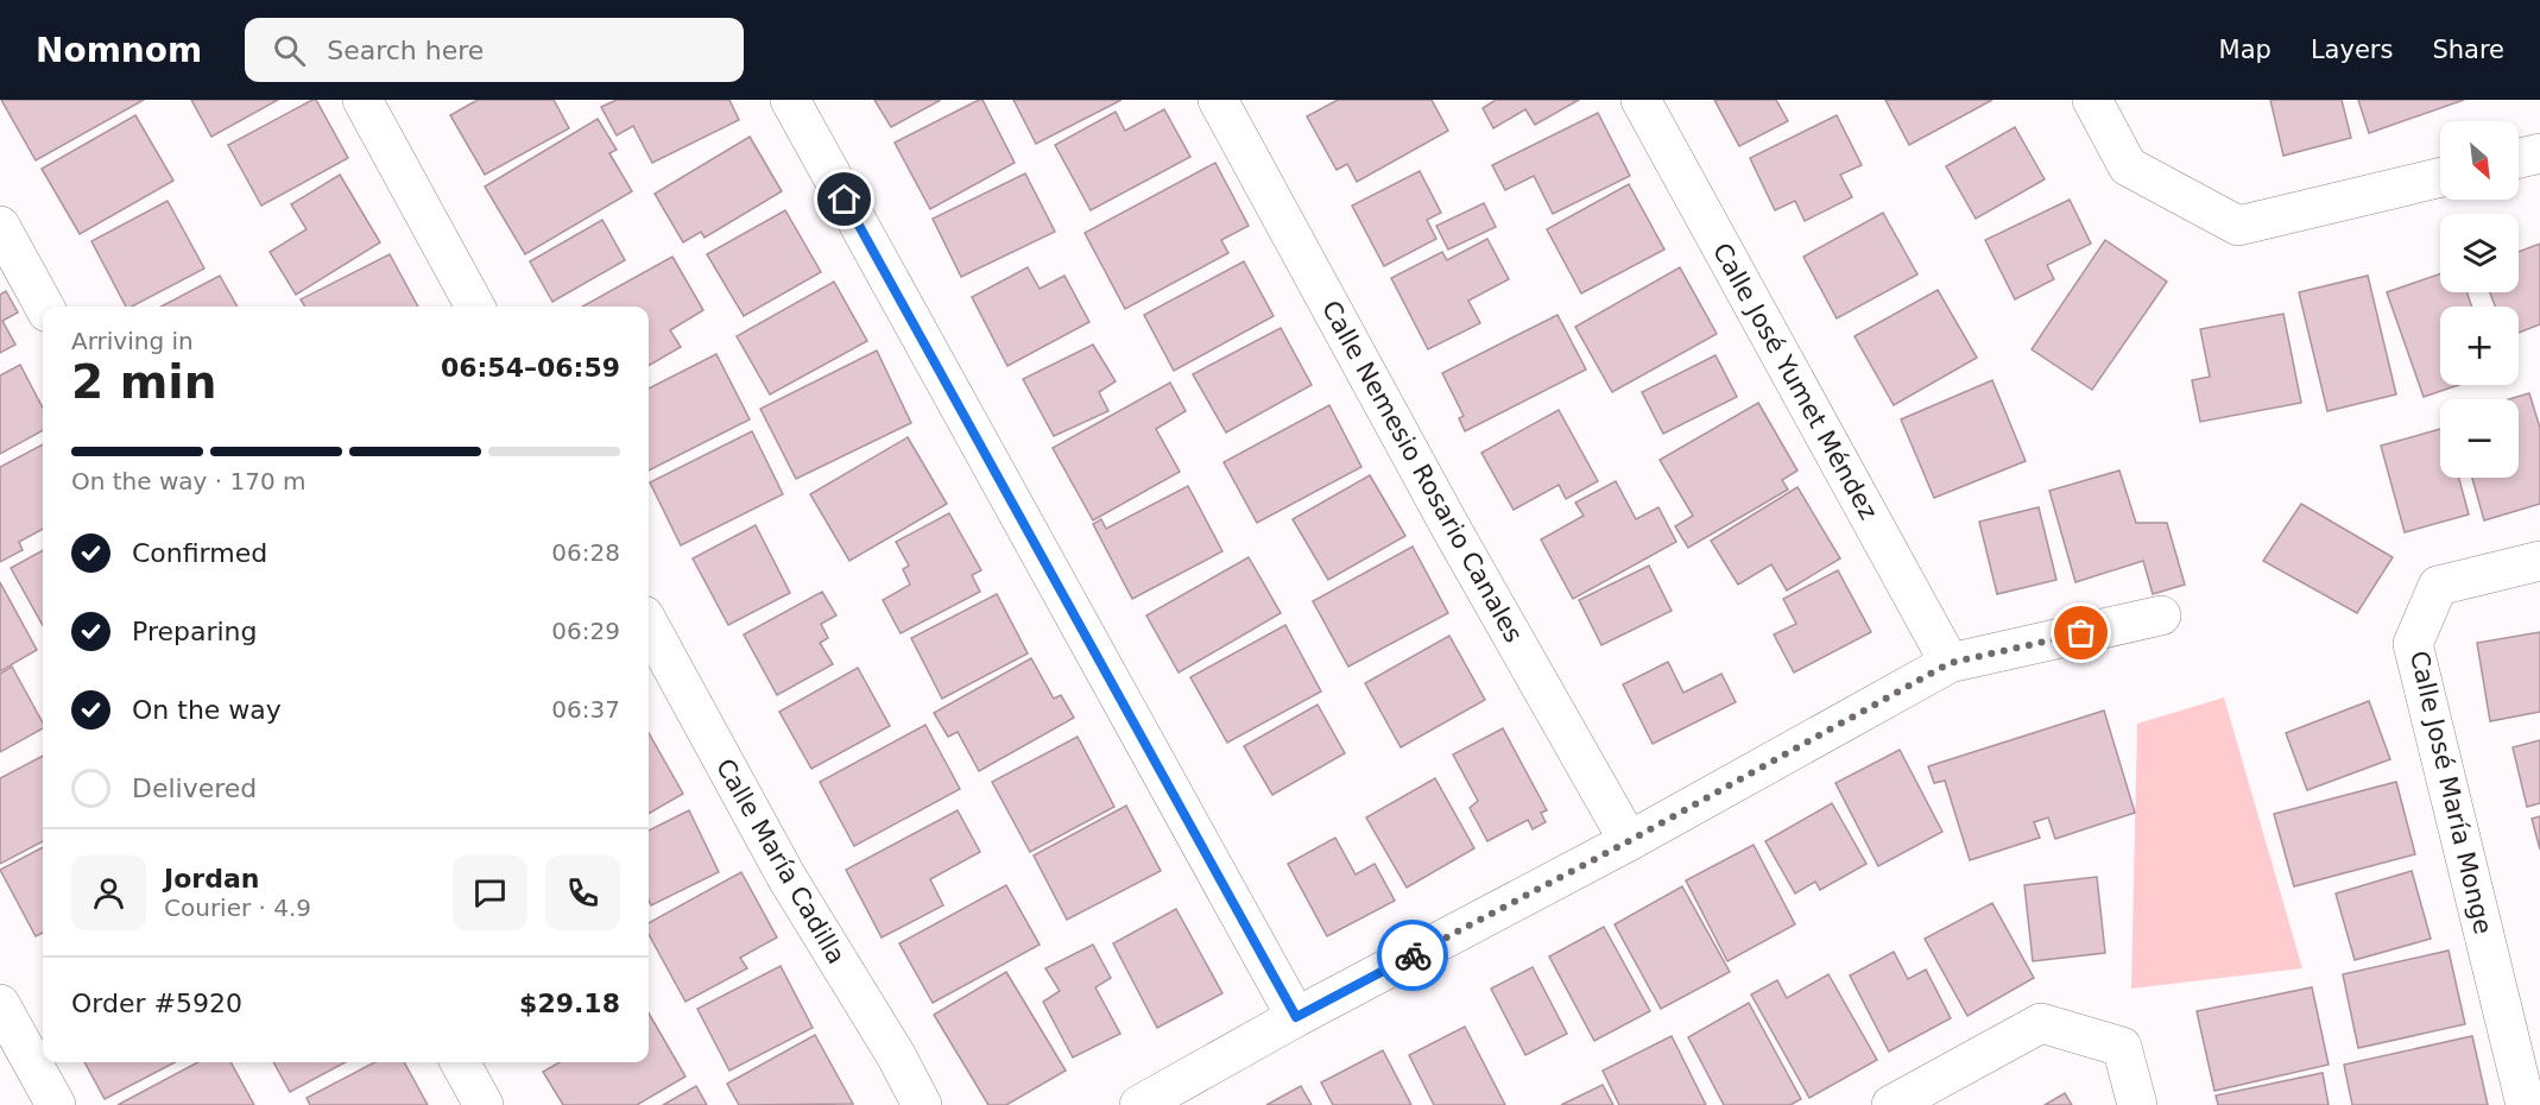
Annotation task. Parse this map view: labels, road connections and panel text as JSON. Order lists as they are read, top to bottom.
{
  "streets": {
    "street": [
      "Calle José Yumet Méndez",
      "Calle Nemesio Rosario Canales",
      "Calle José María Monge",
      "Calle María Cadilla"
    ]
  },
  "north": "bottom right",
  "page": {
    "header": "Nomnom",
    "search": "Search here",
    "nav": ["Map", "Layers", "Share"],
    "map_buttons": ["+", "−"],
    "heading": ["2 min", "Arriving in", "06:54–06:59"],
    "panel": [
      "Jordan",
      "Courier · 4.9",
      "Order #5920",
      "$29.18"
    ],
    "bar": "On the way · 170 m",
    "list": [
      ["Confirmed", "06:28"],
      ["Preparing", "06:29"],
      ["On the way", "06:37"],
      "Delivered"
    ]
  }
}
